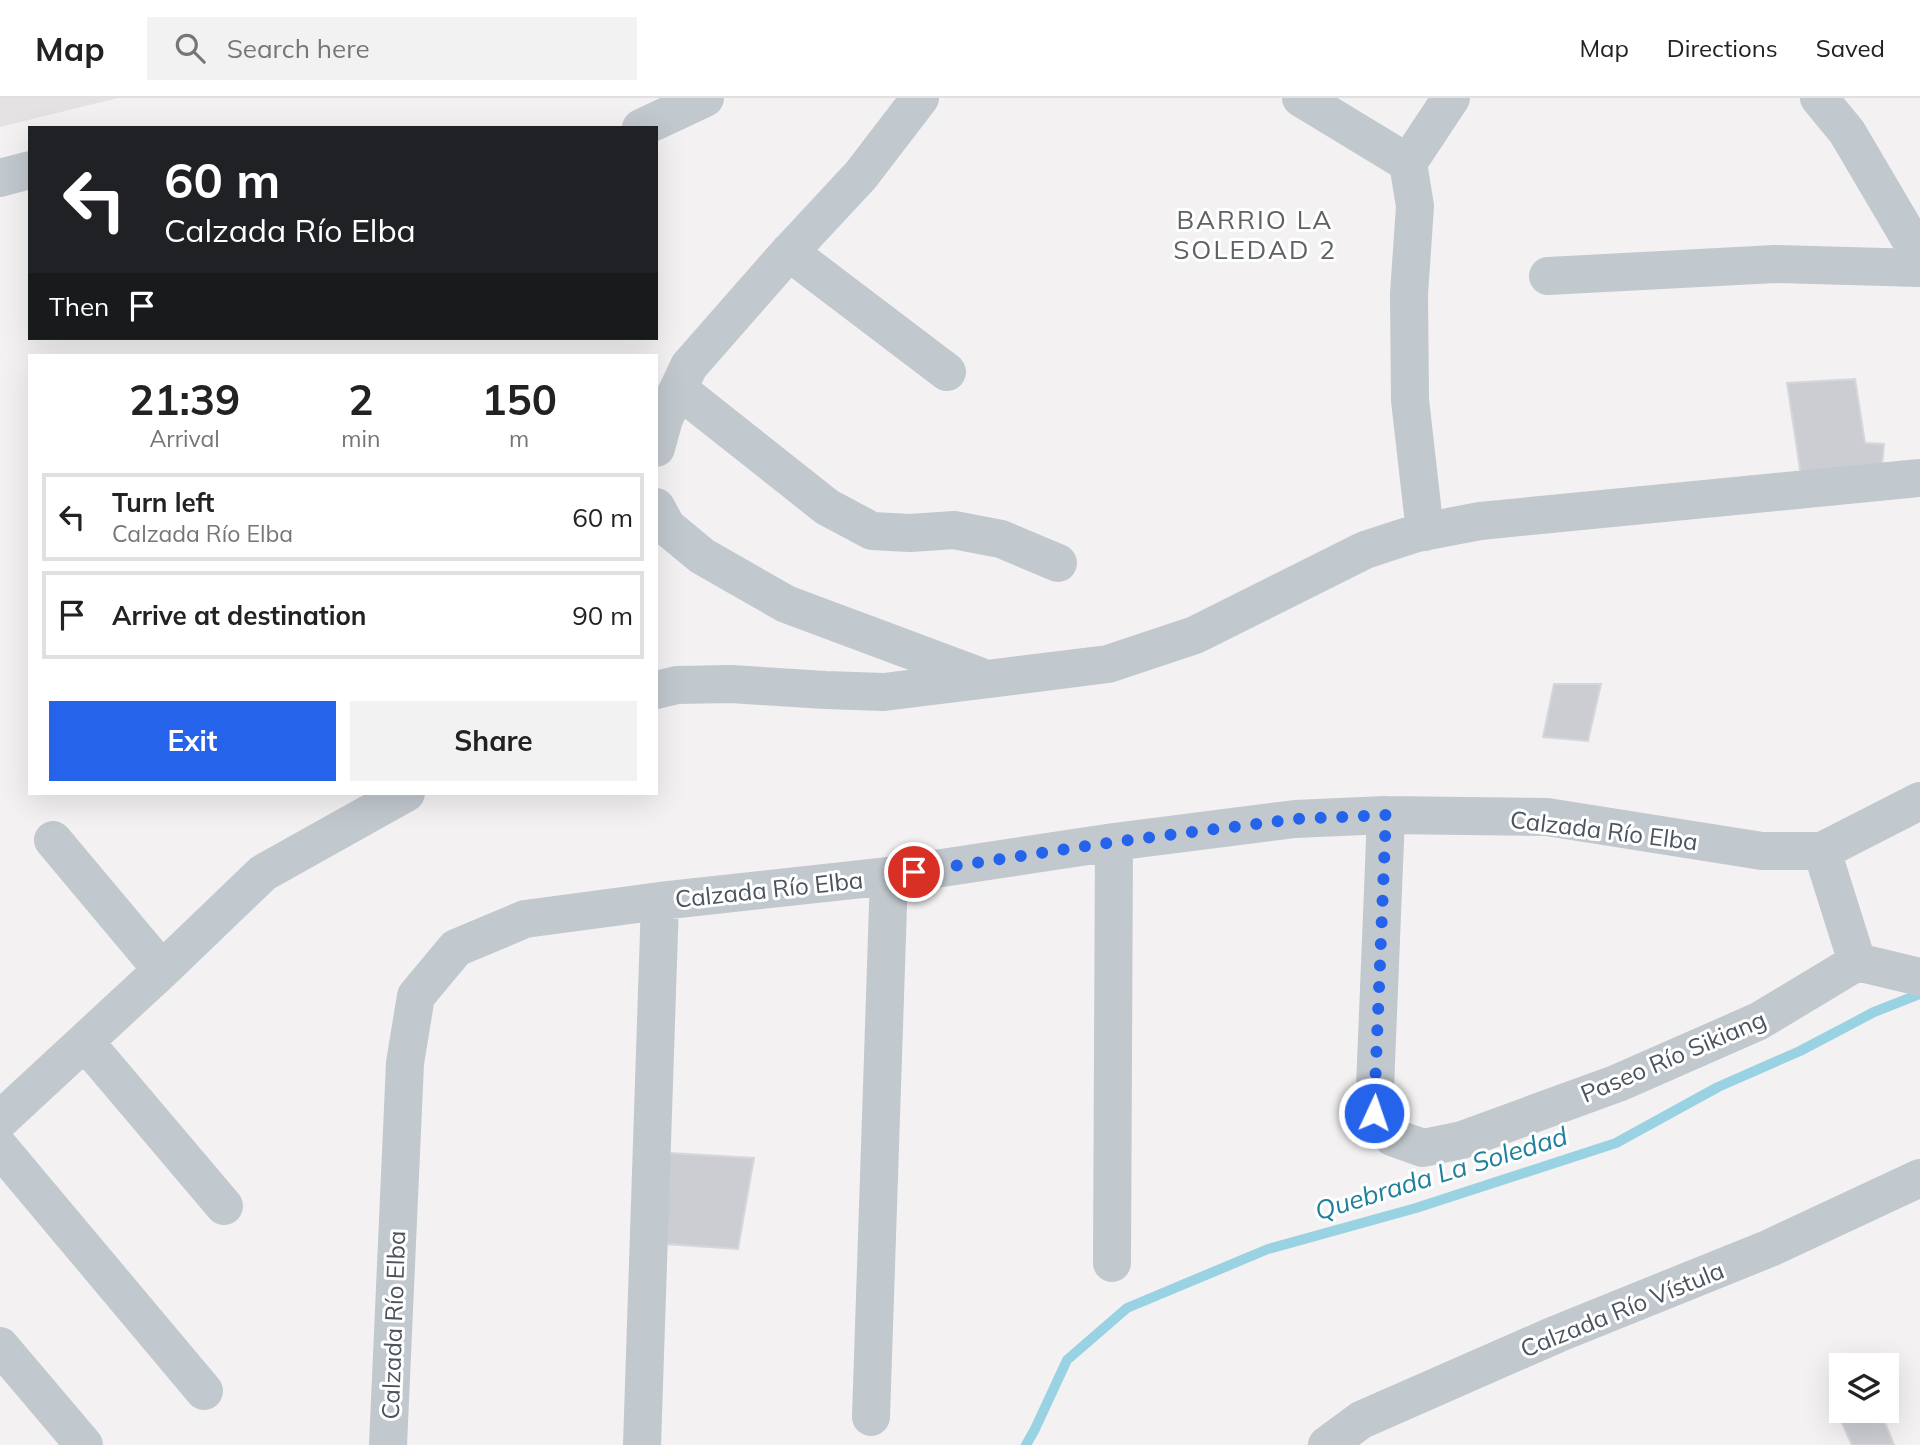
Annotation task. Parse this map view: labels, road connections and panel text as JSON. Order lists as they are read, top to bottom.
{
  "streets": {
    "street": ["Calzada Río Elba", "Paseo Río Sikiang", "Calzada Río Vístula"]
  },
  "crossings": [
    ["Calzada Río Elba", "Paseo Río Sikiang"]
  ],
  "districts": ["BARRIO LA SOLEDAD 2"],
  "water": ["Quebrada La Soledad"],
  "page": {
    "header": "Map",
    "search": "Search here",
    "nav": ["Map", "Directions", "Saved"],
    "turn": ["60 m", "Calzada Río Elba"],
    "then": "Then",
    "eta": [
      "21:39",
      "Arrival",
      "2",
      "min",
      "150",
      "m"
    ],
    "list": [
      {
        "name": "Turn left",
        "note": "Calzada Río Elba",
        "value": "60 m"
      },
      {
        "name": "Arrive at destination",
        "value": "90 m"
      }
    ],
    "buttons": ["Exit", "Share"]
  }
}
